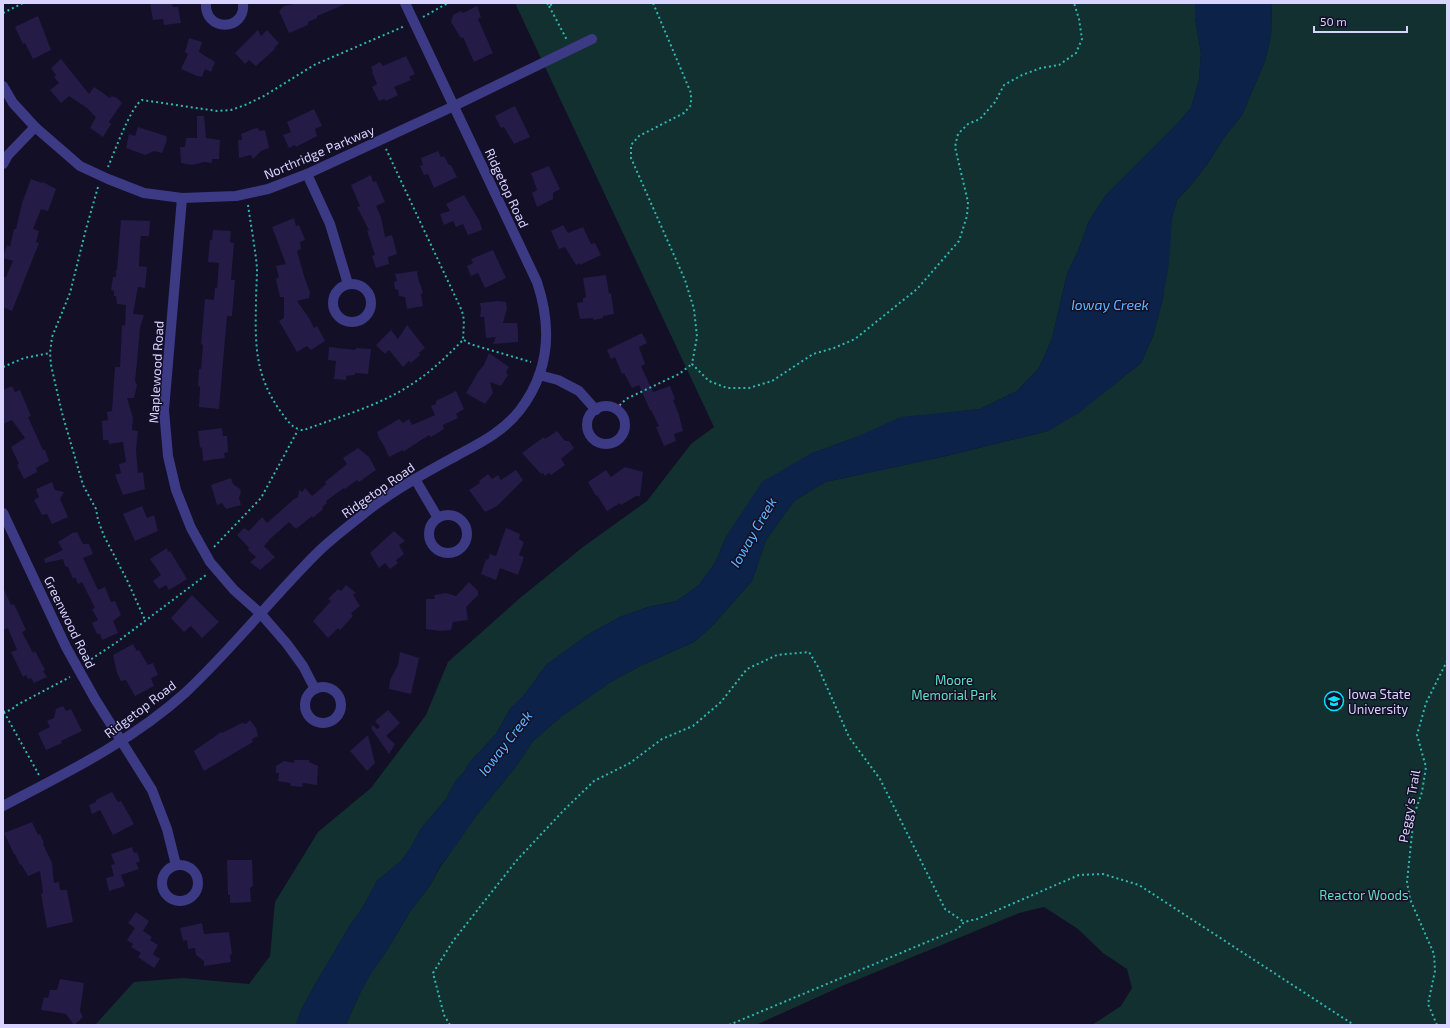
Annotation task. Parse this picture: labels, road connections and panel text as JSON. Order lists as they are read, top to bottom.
{
  "streets": {
    "street": [
      "Northridge Parkway",
      "Ridgetop Road",
      "Maplewood Road",
      "Greenwood Road"
    ],
    "path": ["Peggy's Trail"]
  },
  "crossings": [
    ["Northridge Parkway", "Ridgetop Road"],
    ["Northridge Parkway", "Maplewood Road"],
    ["Ridgetop Road", "Maplewood Road"],
    ["Ridgetop Road", "Greenwood Road"]
  ],
  "water": ["Ioway Creek"],
  "parks": ["Moore Memorial Park", "Reactor Woods"],
  "places": {
    "school or university": ["Iowa State University"]
  },
  "scale_bar": "50 m"
}
